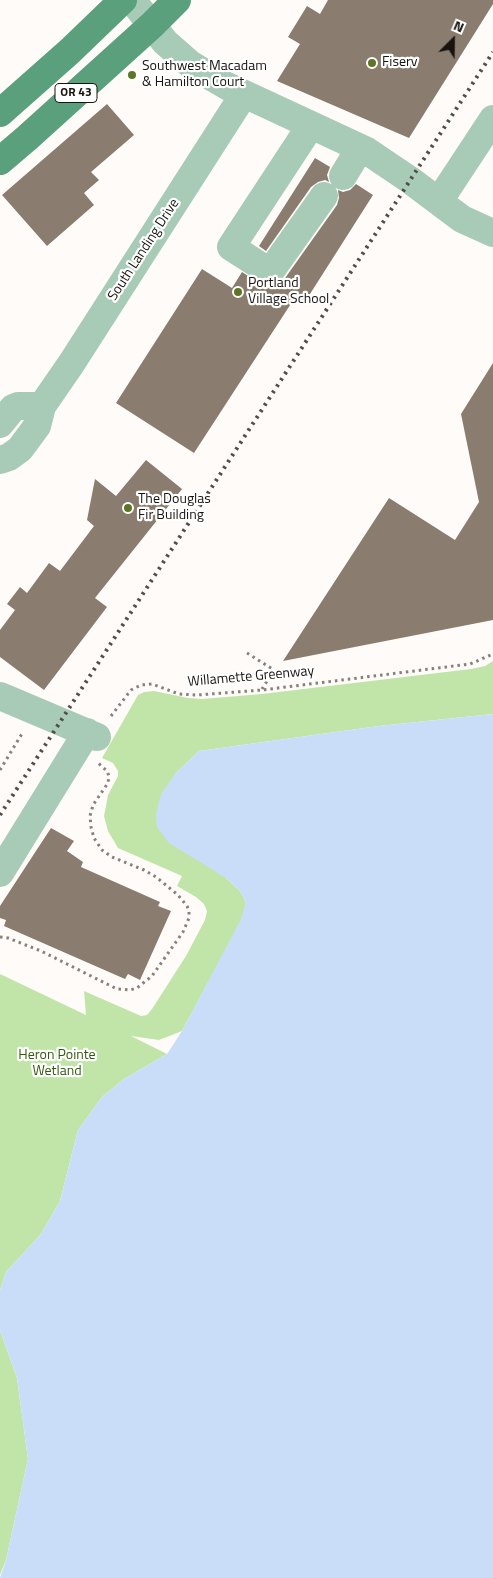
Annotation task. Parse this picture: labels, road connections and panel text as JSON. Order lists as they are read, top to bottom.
{
  "streets": {
    "main road": ["OR 43"],
    "street": ["South Landing Drive"],
    "path": ["Willamette Greenway"]
  },
  "parks": ["Heron Pointe Wetland"],
  "places": [
    "Fiserv",
    "Southwest Macadam & Hamilton Court",
    "Portland Village School",
    "The Douglas Fir Building"
  ],
  "north": "top right"
}
